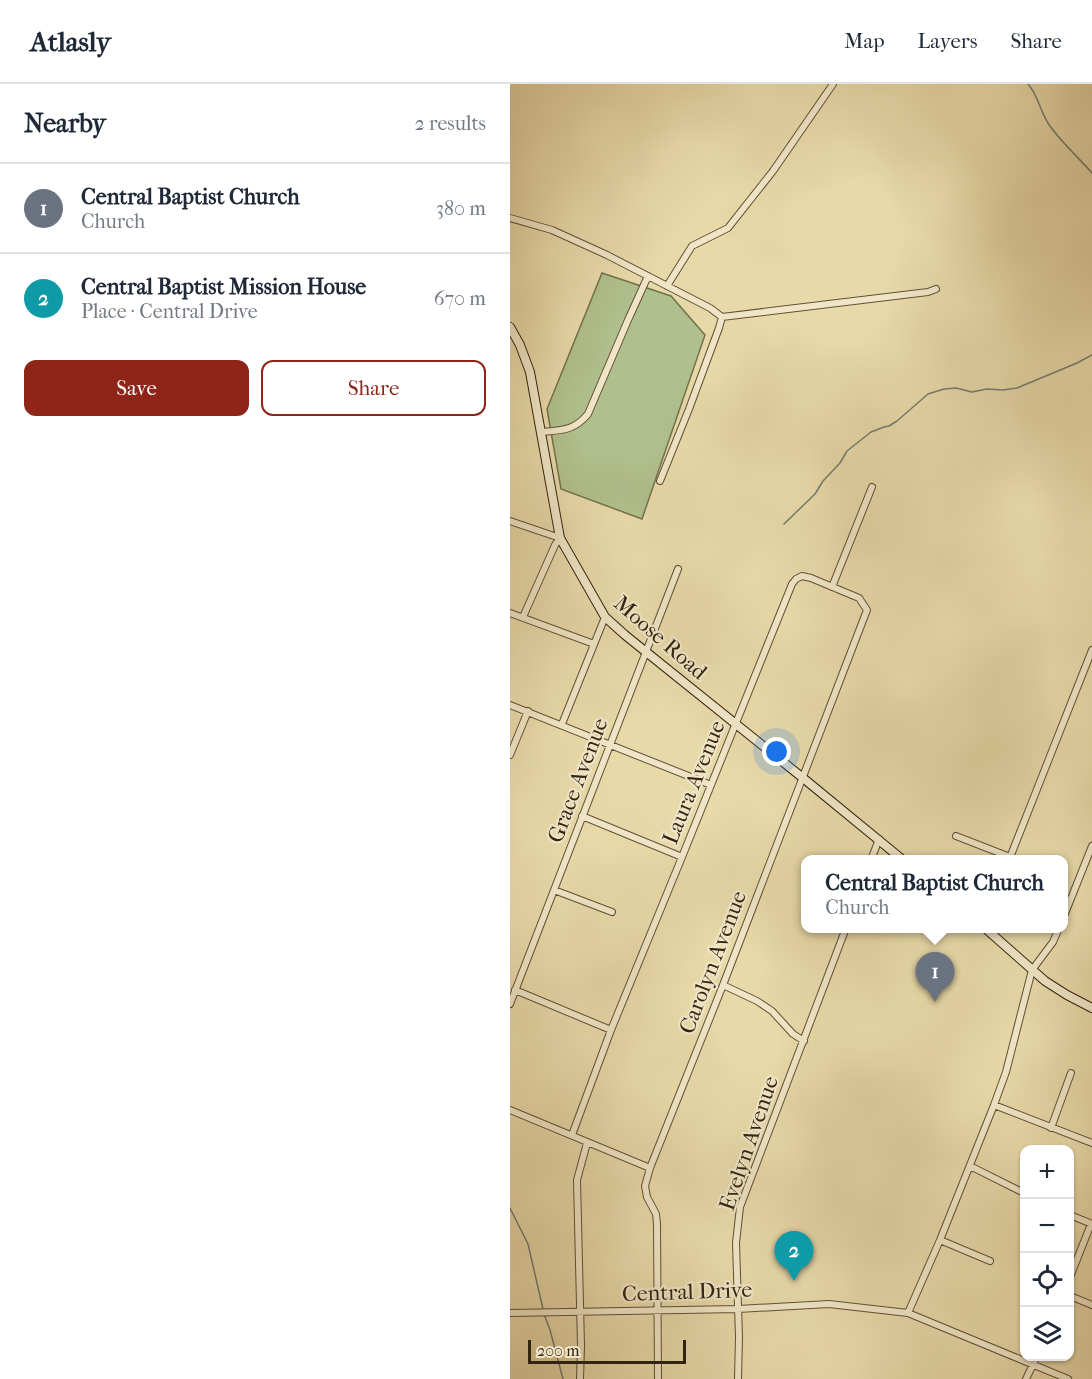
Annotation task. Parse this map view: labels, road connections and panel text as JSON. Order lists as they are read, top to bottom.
{
  "streets": {
    "street": [
      "Moose Road",
      "Grace Avenue",
      "Laura Avenue",
      "Carolyn Avenue",
      "Evelyn Avenue",
      "Central Drive"
    ]
  },
  "crossings": [
    ["Moose Road", "Grace Avenue"],
    ["Moose Road", "Laura Avenue"],
    ["Moose Road", "Carolyn Avenue"],
    ["Laura Avenue", "Carolyn Avenue"],
    ["Carolyn Avenue", "Central Drive"],
    ["Evelyn Avenue", "Central Drive"]
  ],
  "scale_bar": "200 m",
  "page": {
    "header": "Atlasly",
    "nav": ["Map", "Layers", "Share"],
    "heading": ["Nearby", "2 results"],
    "list": [
      {
        "mark": "1",
        "name": "Central Baptist Church",
        "note": "Church",
        "value": "380 m"
      },
      {
        "mark": "2",
        "name": "Central Baptist Mission House",
        "note": "Place · Central Drive",
        "value": "670 m"
      }
    ],
    "buttons": ["Save", "Share"],
    "popup": ["Central Baptist Church", "Church"],
    "pins": ["1", "2"],
    "map_buttons": ["+", "−"],
    "scale": "200 m"
  }
}
